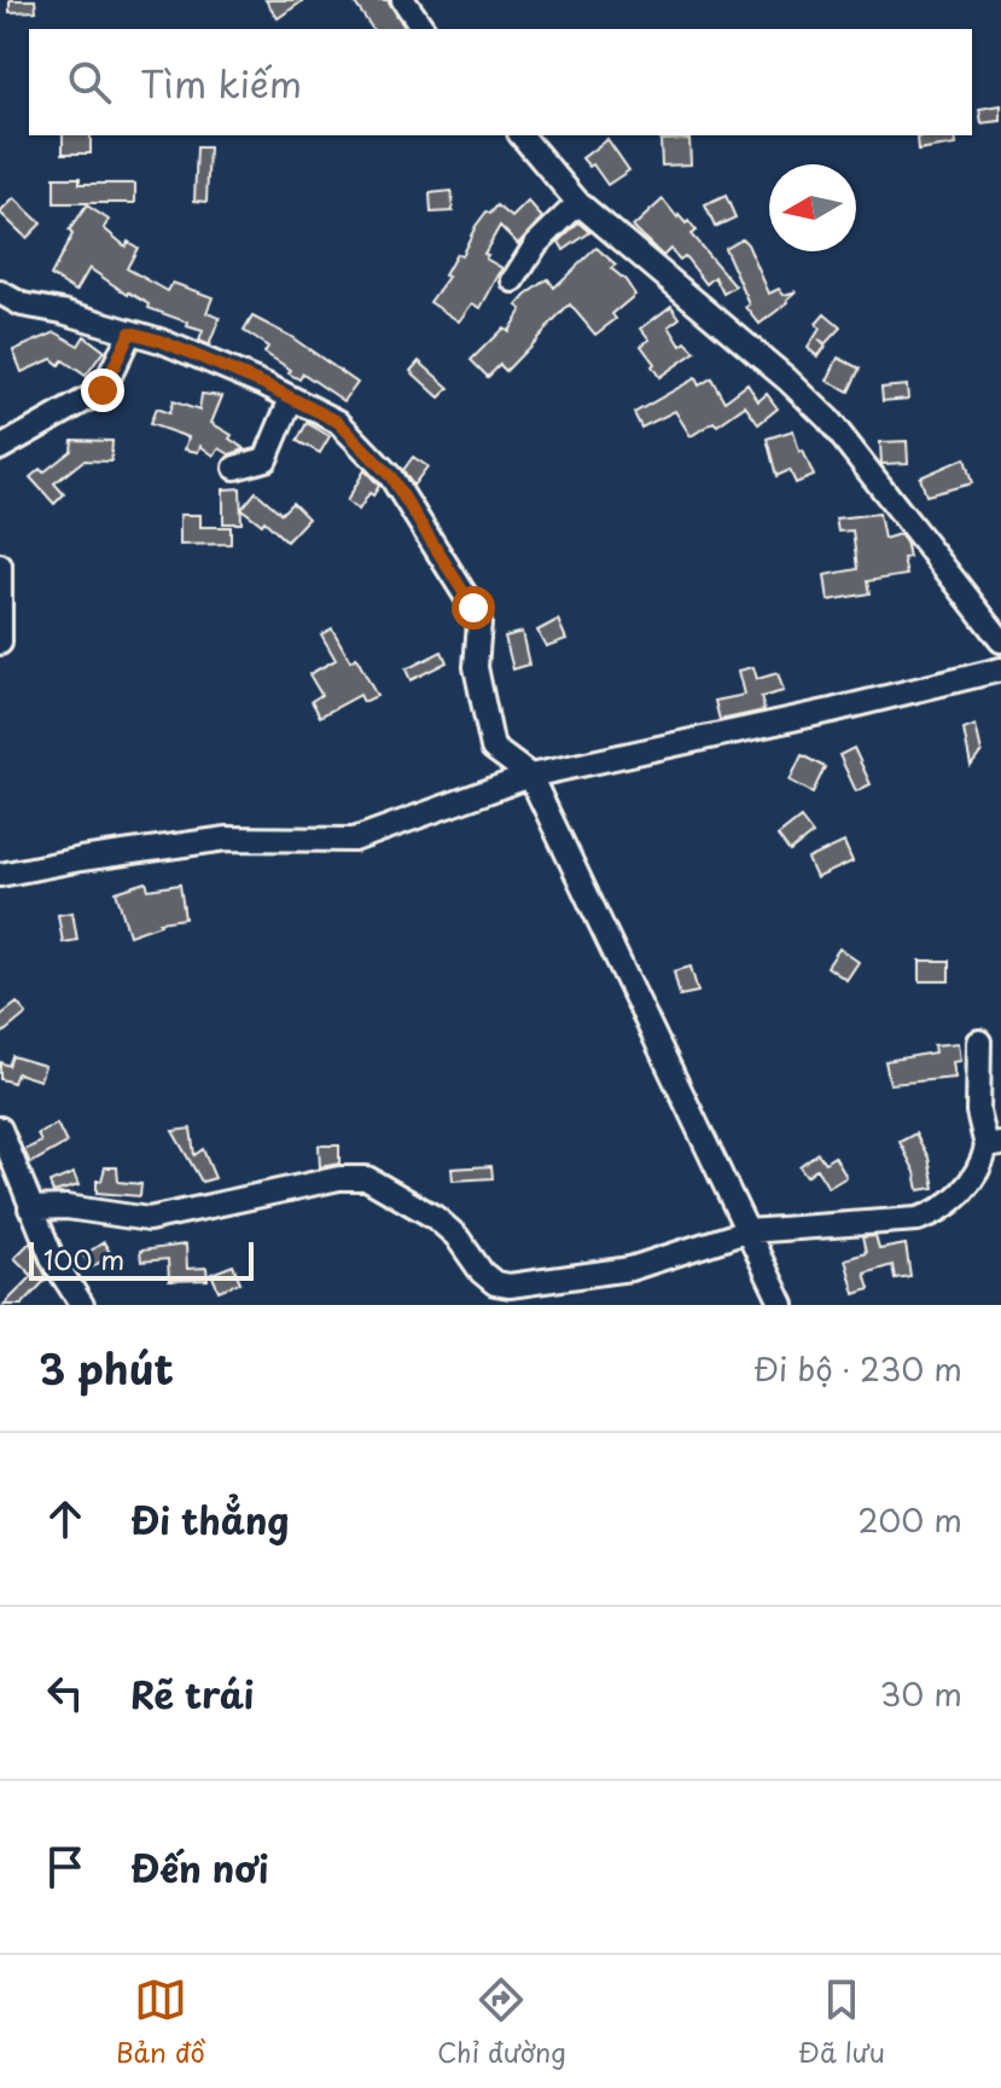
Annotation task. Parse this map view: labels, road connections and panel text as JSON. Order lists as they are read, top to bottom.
{
  "scale_bar": "100 m",
  "north": "left",
  "page": {
    "search": "Tìm kiếm",
    "scale": "100 m",
    "heading": ["3 phút", "Đi bộ · 230 m"],
    "list": [
      ["Đi thẳng", "200 m"],
      ["Rẽ trái", "30 m"],
      "Đến nơi"
    ],
    "nav": ["Bản đồ", "Chỉ đường", "Đã lưu"]
  }
}
